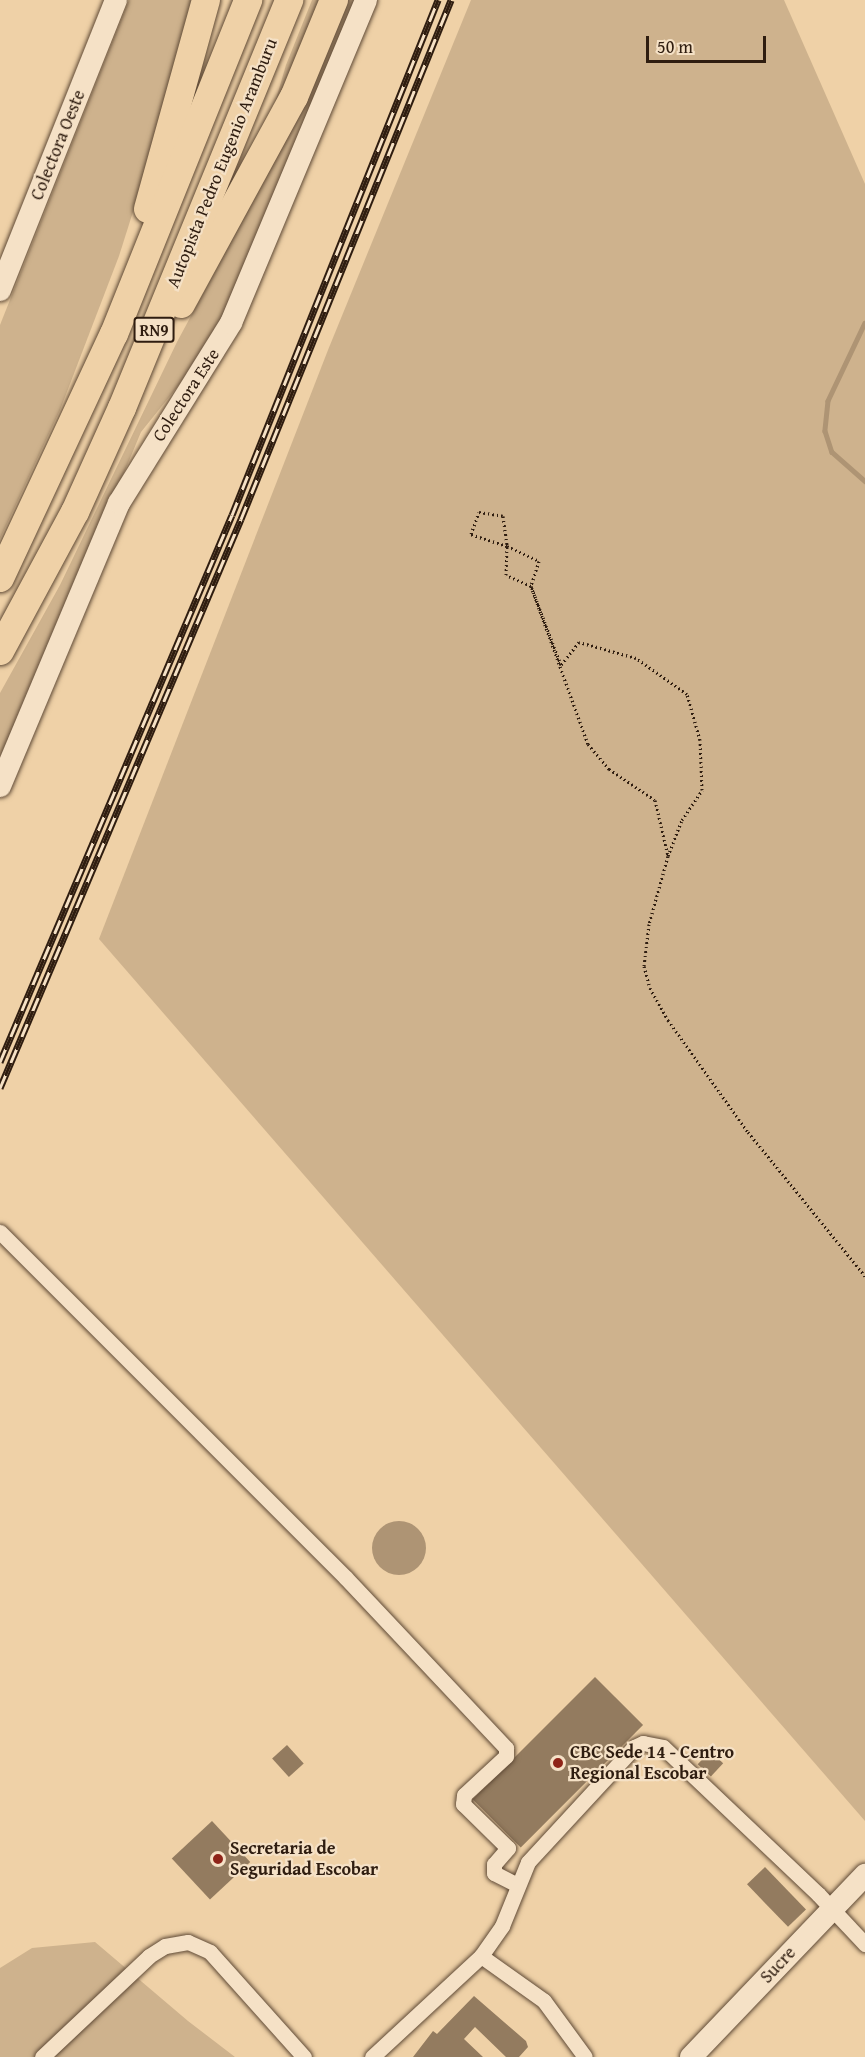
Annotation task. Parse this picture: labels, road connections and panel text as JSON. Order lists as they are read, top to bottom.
{
  "streets": {
    "highway": ["Autopista Pedro Eugenio Aramburu", "RN9"],
    "street": ["Colectora Oeste", "Colectora Este", "Sucre"]
  },
  "places": ["CBC Sede 14 - Centro Regional Escobar", "Secretaria de Seguridad Escobar"],
  "scale_bar": "50 m"
}
